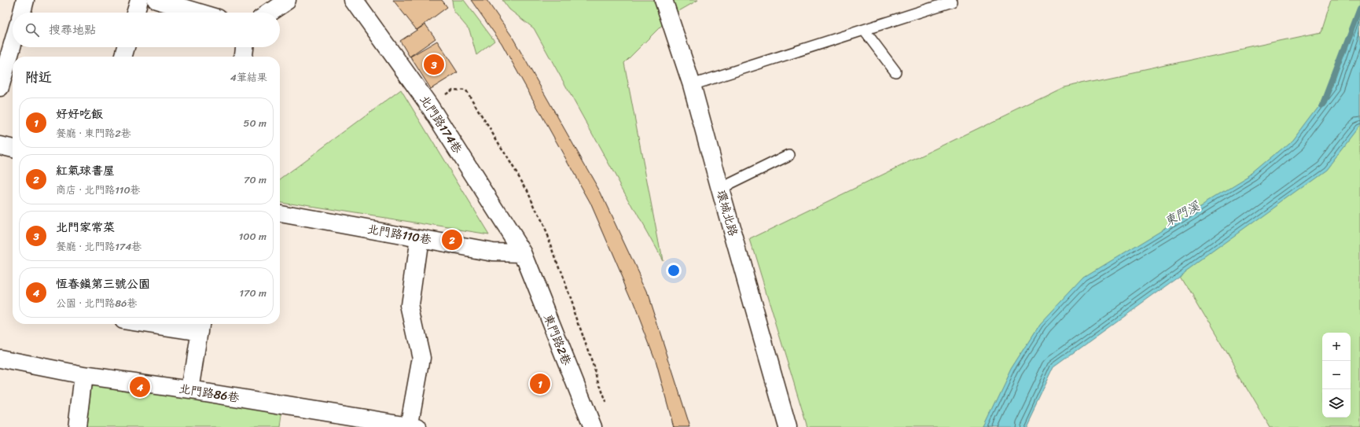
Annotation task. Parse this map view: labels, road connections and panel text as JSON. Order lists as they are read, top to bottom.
{
  "streets": {
    "street": [
      "北門路174巷",
      "環城北路",
      "北門路110巷",
      "東門路2巷",
      "北門路86巷"
    ]
  },
  "crossings": [
    ["北門路174巷", "北門路110巷"],
    ["北門路174巷", "東門路2巷"],
    ["北門路110巷", "東門路2巷"]
  ],
  "water": ["東門溪"],
  "page": {
    "search": "搜尋地點",
    "pins": [
      "3",
      "2",
      "1",
      "4"
    ],
    "heading": ["附近", "4筆結果"],
    "list": [
      {
        "mark": "1",
        "name": "好好吃飯",
        "note": "餐廳 · 東門路2巷",
        "value": "50 m"
      },
      {
        "mark": "2",
        "name": "紅氣球書屋",
        "note": "商店 · 北門路110巷",
        "value": "70 m"
      },
      {
        "mark": "3",
        "name": "北門家常菜",
        "note": "餐廳 · 北門路174巷",
        "value": "100 m"
      },
      {
        "mark": "4",
        "name": "恆春鎮第三號公園",
        "note": "公園 · 北門路86巷",
        "value": "170 m"
      }
    ],
    "map_buttons": ["+", "−"]
  }
}
